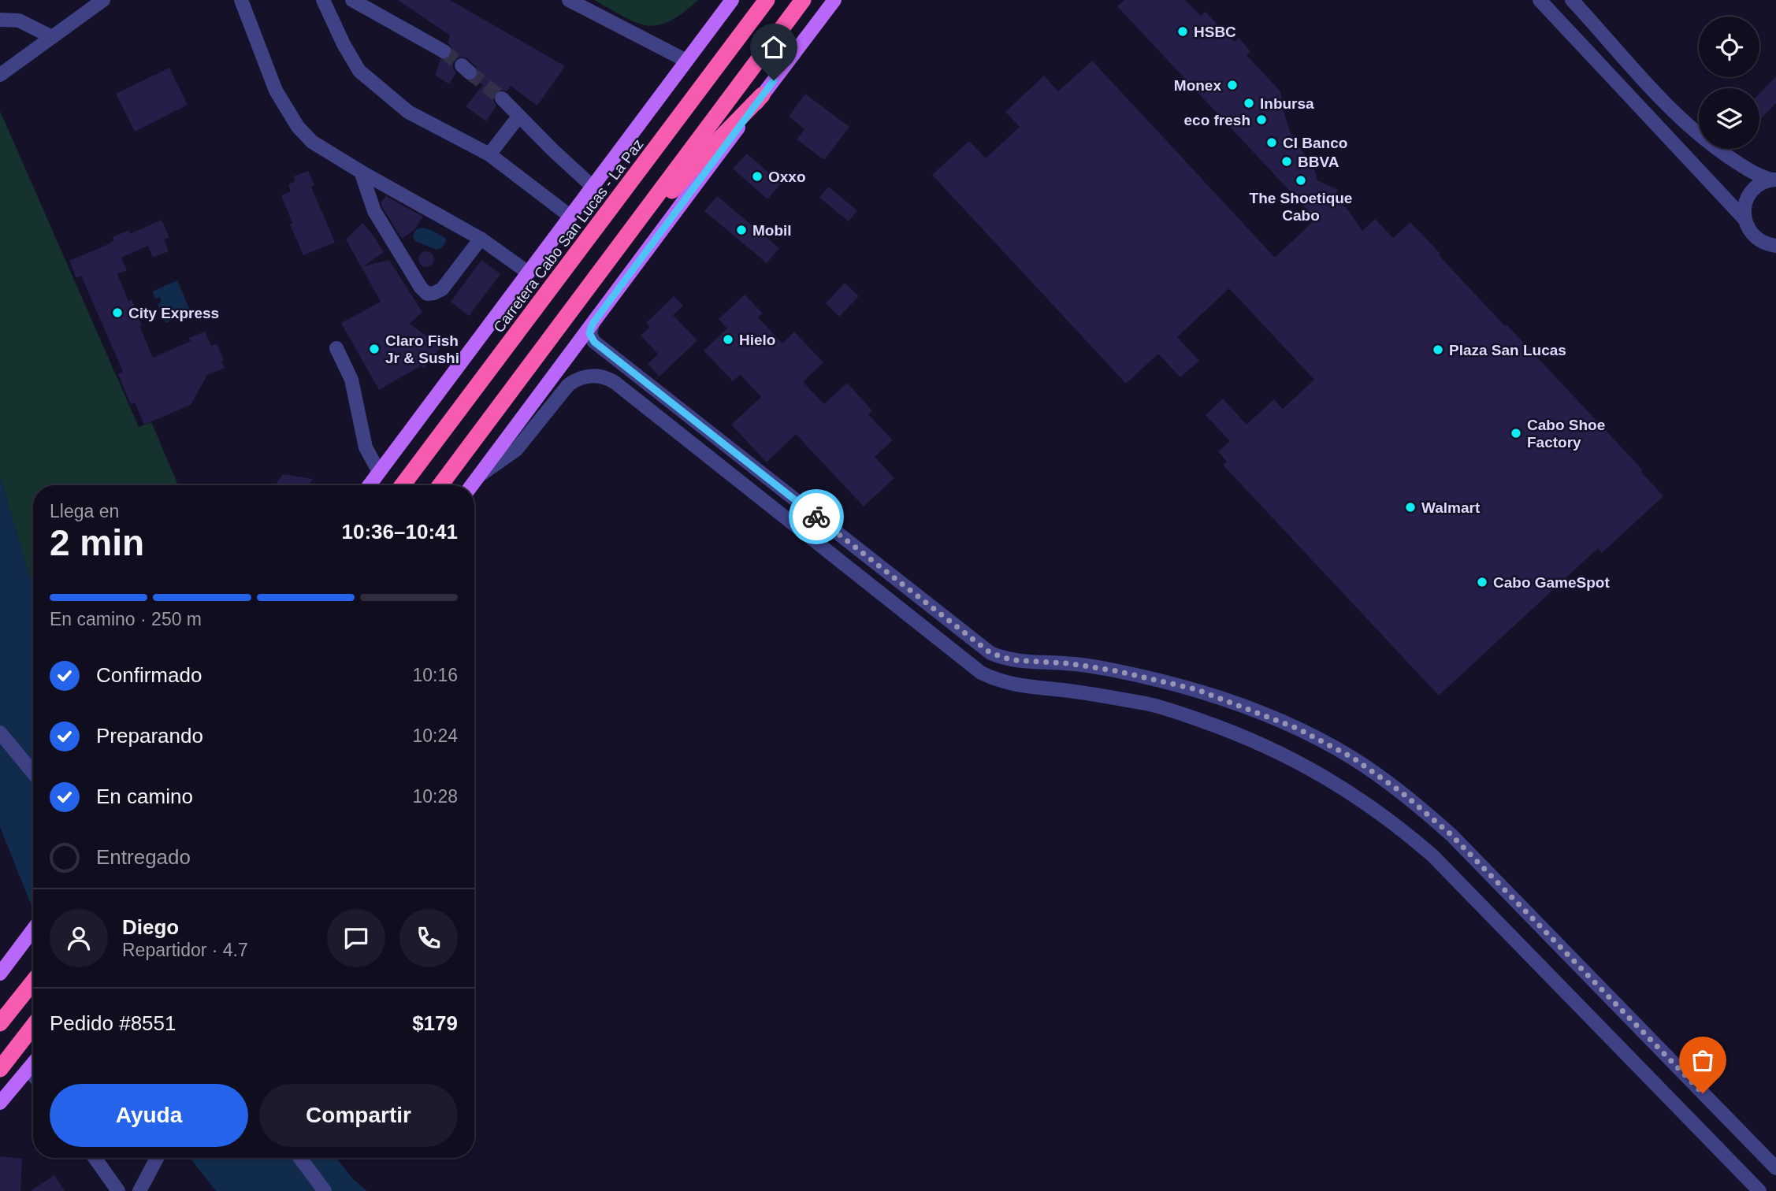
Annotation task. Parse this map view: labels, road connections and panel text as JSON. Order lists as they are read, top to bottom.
{
  "streets": {
    "highway": ["Carretera Cabo San Lucas - La Paz"]
  },
  "places": [
    "HSBC",
    "Monex",
    "Inbursa",
    "eco fresh",
    "CI Banco",
    "BBVA",
    "Oxxo",
    "The Shoetique Cabo",
    "Mobil",
    "City Express",
    "Hielo",
    "Claro Fish Jr & Sushi",
    "Plaza San Lucas",
    "Cabo Shoe Factory",
    "Walmart",
    "Cabo GameSpot"
  ],
  "page": {
    "heading": ["2 min", "Llega en", "10:36–10:41"],
    "panel": [
      "Diego",
      "Repartidor · 4.7",
      "Pedido #8551",
      "$179"
    ],
    "bar": "En camino · 250 m",
    "list": [
      ["Confirmado", "10:16"],
      ["Preparando", "10:24"],
      ["En camino", "10:28"],
      "Entregado"
    ],
    "buttons": ["Ayuda", "Compartir"]
  }
}
